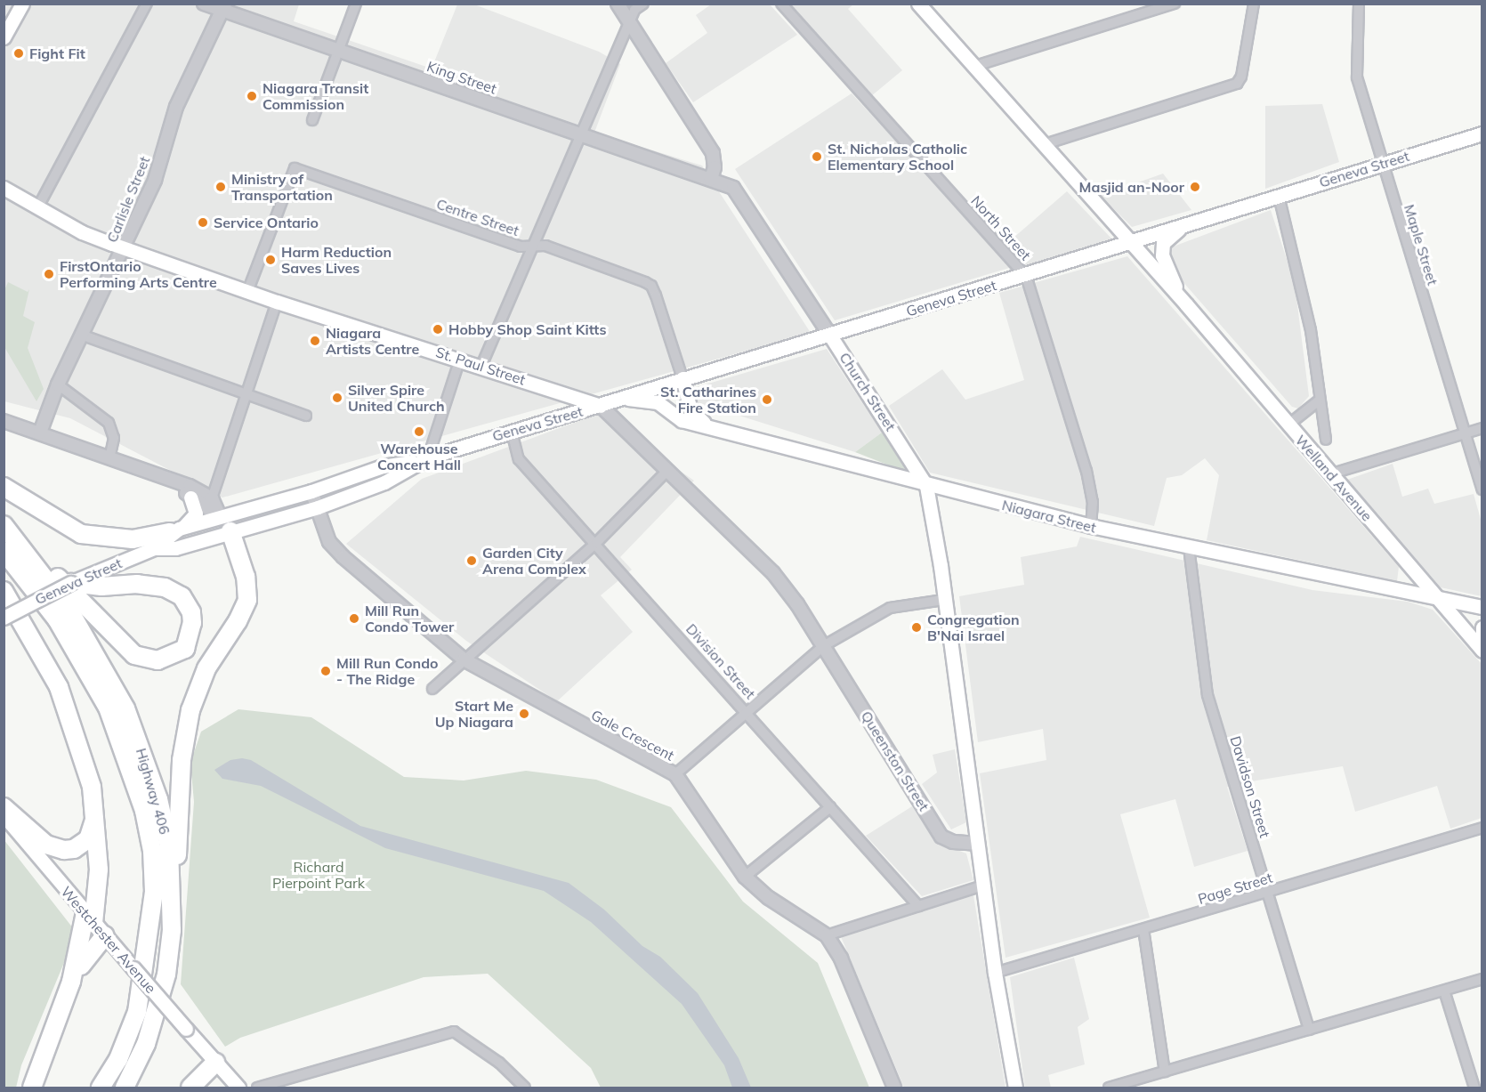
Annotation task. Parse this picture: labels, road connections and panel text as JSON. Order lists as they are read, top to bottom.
{
  "streets": {
    "highway": ["Highway 406"],
    "main road": [
      "Geneva Street",
      "St. Paul Street",
      "Church Street",
      "Welland Avenue",
      "Niagara Street",
      "Westchester Avenue"
    ],
    "street": [
      "King Street",
      "Carlisle Street",
      "Centre Street",
      "North Street",
      "Maple Street",
      "Division Street",
      "Gale Crescent",
      "Queenston Street",
      "Davidson Street",
      "Page Street"
    ]
  },
  "crossings": [
    ["King Street", "Carlisle Street"],
    ["King Street", "Church Street"],
    ["Geneva Street", "Centre Street"],
    ["Geneva Street", "North Street"],
    ["Geneva Street", "Maple Street"],
    ["Geneva Street", "St. Paul Street"],
    ["Geneva Street", "Church Street"],
    ["Geneva Street", "Niagara Street"],
    ["Geneva Street", "Division Street"],
    ["Geneva Street", "Gale Crescent"],
    ["Geneva Street", "Queenston Street"],
    ["Carlisle Street", "St. Paul Street"],
    ["Centre Street", "St. Paul Street"],
    ["North Street", "Niagara Street"],
    ["St. Paul Street", "Queenston Street"],
    ["Church Street", "Niagara Street"],
    ["Church Street", "Queenston Street"],
    ["Welland Avenue", "Niagara Street"],
    ["Niagara Street", "Davidson Street"],
    ["Davidson Street", "Page Street"]
  ],
  "parks": ["Richard Pierpoint Park"],
  "places": [
    "Fight Fit",
    "Niagara Transit Commission",
    "St. Nicholas Catholic Elementary School",
    "Ministry of Transportation",
    "Masjid an-Noor",
    "Service Ontario",
    "Harm Reduction Saves Lives",
    "FirstOntario Performing Arts Centre",
    "Hobby Shop Saint Kitts",
    "Niagara Artists Centre",
    "Silver Spire United Church",
    "St. Catharines Fire Station",
    "Warehouse Concert Hall",
    "Garden City Arena Complex",
    "Mill Run Condo Tower",
    "Congregation B'Nai Israel",
    "Mill Run Condo - The Ridge",
    "Start Me Up Niagara"
  ]
}
